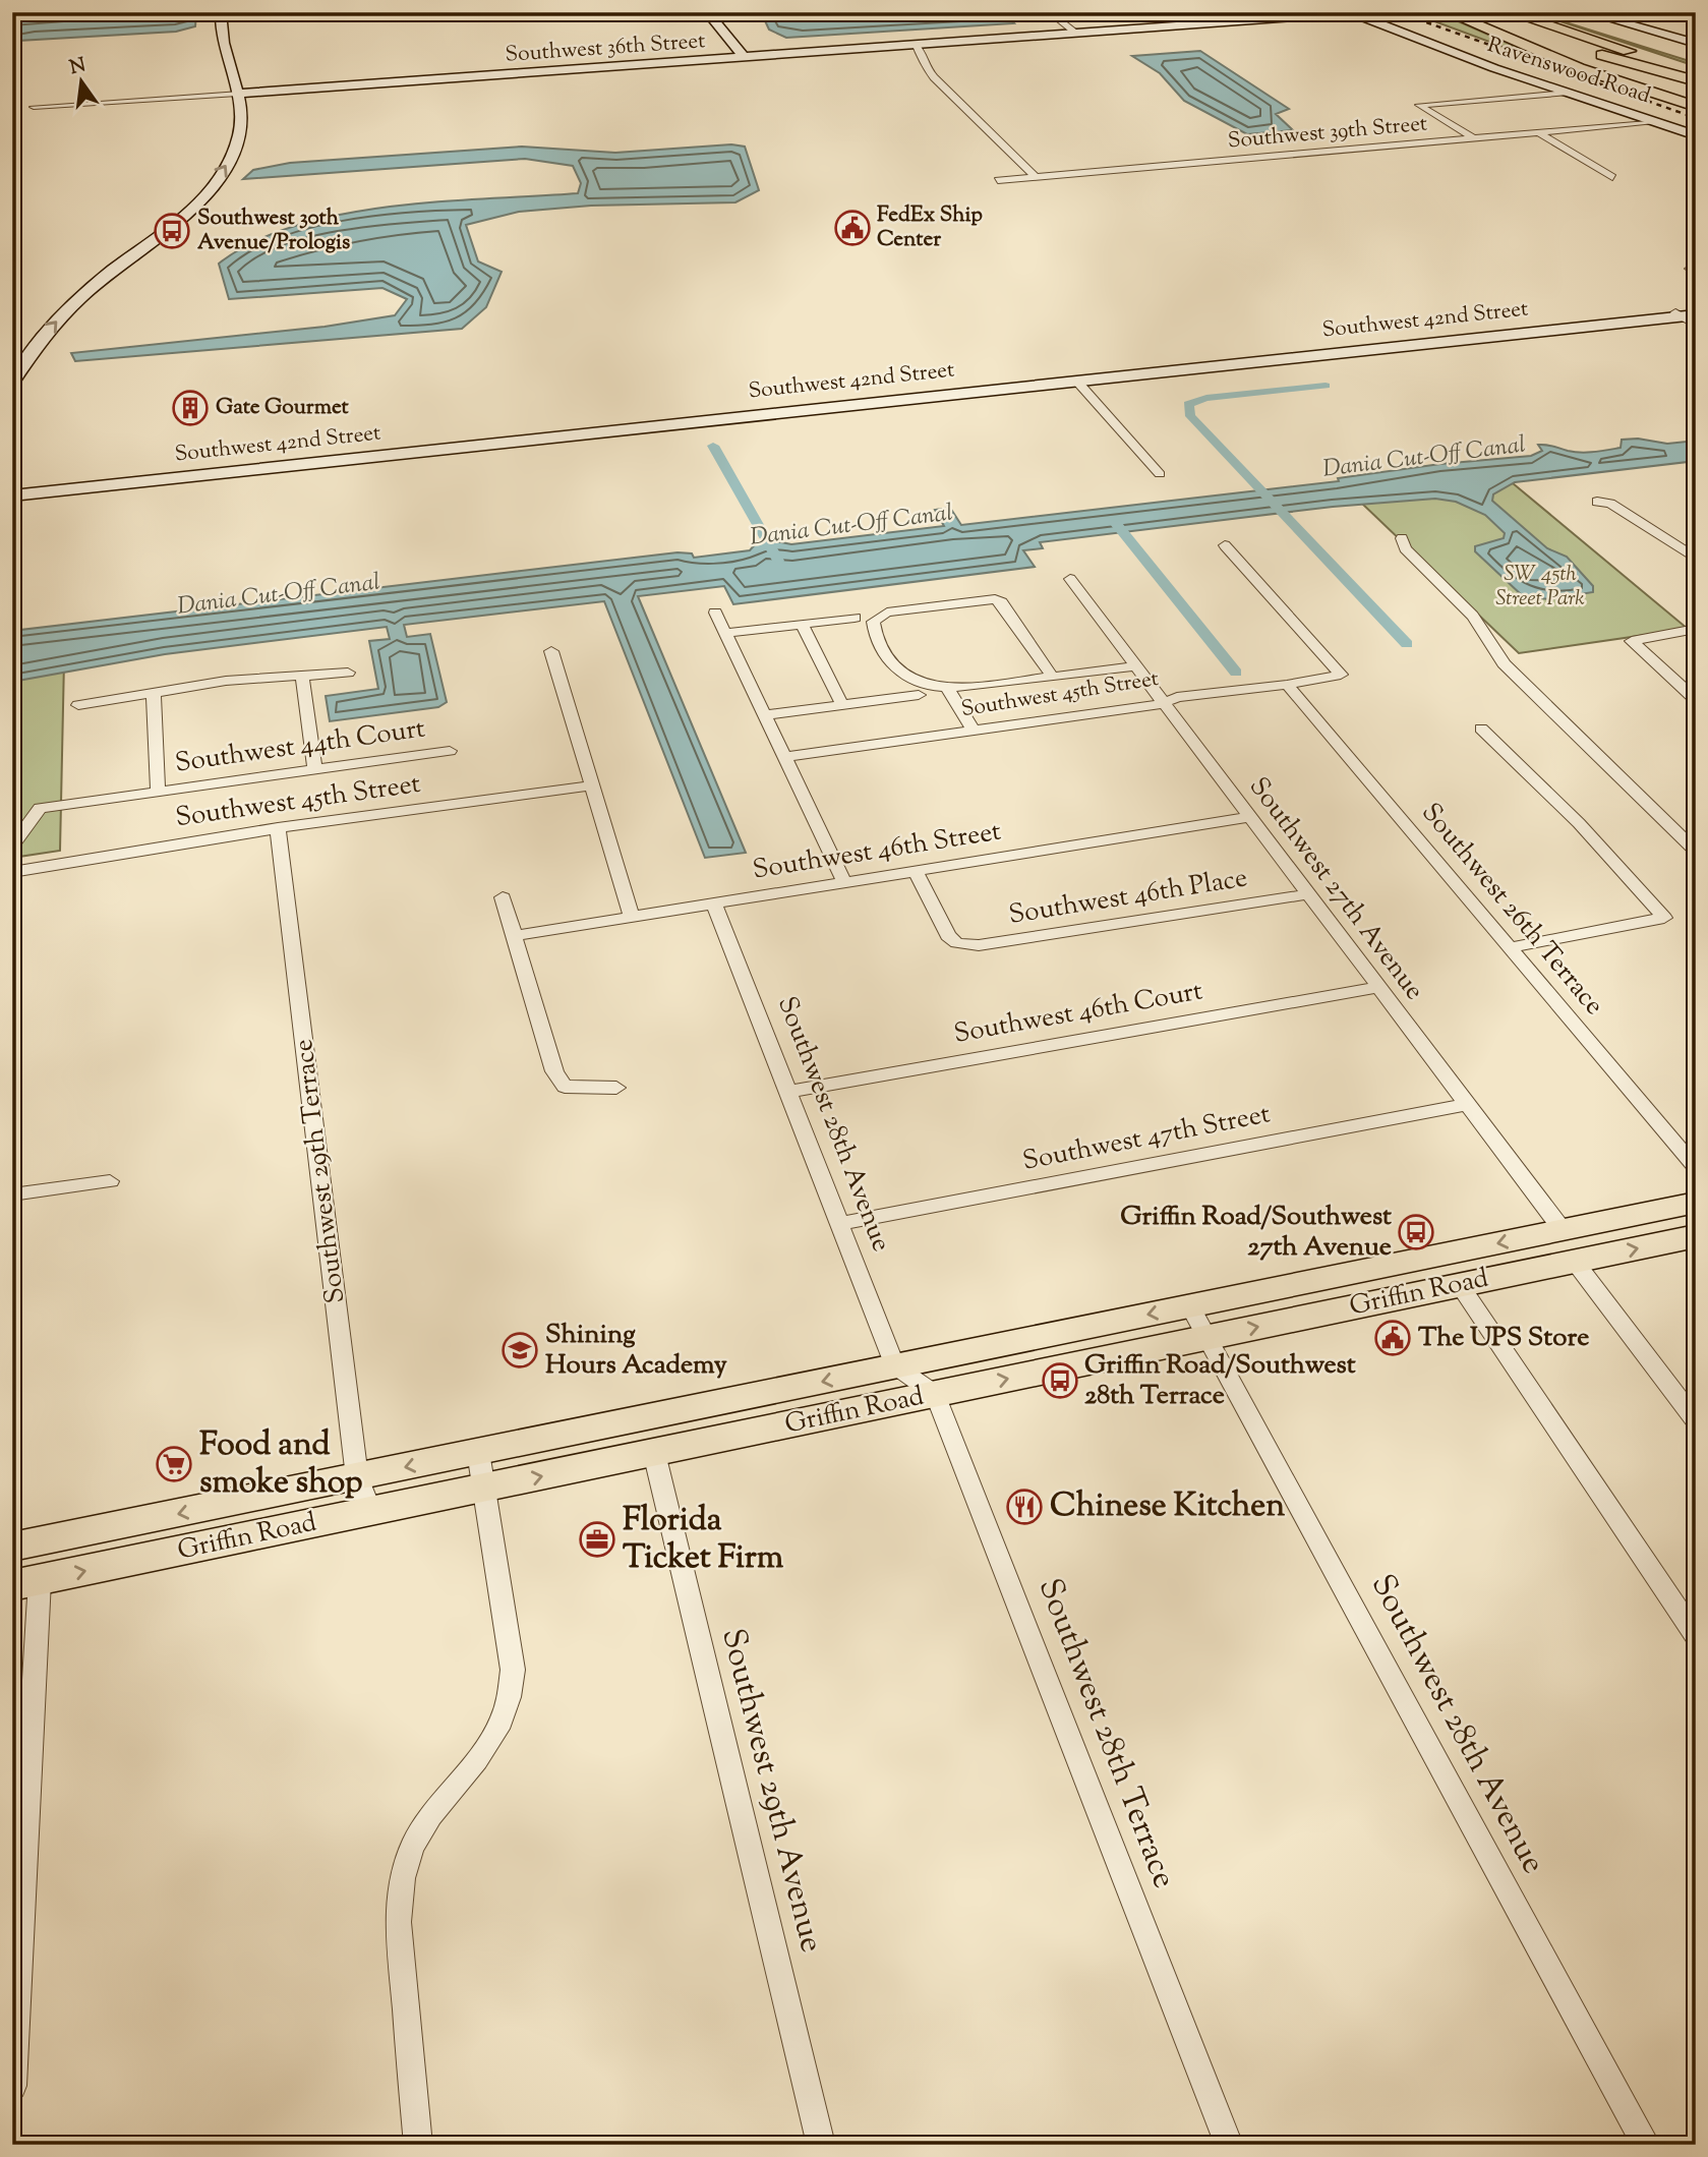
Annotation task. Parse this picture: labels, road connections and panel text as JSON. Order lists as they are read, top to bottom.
{
  "streets": {
    "main road": ["Griffin Road"],
    "street": [
      "Southwest 36th Street",
      "Ravenswood Road",
      "Southwest 39th Street",
      "Southwest 42nd Street",
      "Southwest 45th Street",
      "Southwest 44th Court",
      "Southwest 46th Street",
      "Southwest 27th Avenue",
      "Southwest 46th Place",
      "Southwest 26th Terrace",
      "Southwest 46th Court",
      "Southwest 28th Avenue",
      "Southwest 47th Street",
      "Southwest 29th Terrace",
      "Southwest 28th Terrace",
      "Southwest 29th Avenue"
    ]
  },
  "crossings": [
    ["Southwest 36th Street", "Ravenswood Road"],
    ["Ravenswood Road", "Southwest 39th Street"],
    ["Southwest 45th Street", "Southwest 27th Avenue"],
    ["Southwest 45th Street", "Southwest 26th Terrace"],
    ["Southwest 45th Street", "Southwest 29th Terrace"],
    ["Southwest 46th Street", "Southwest 27th Avenue"],
    ["Southwest 46th Street", "Southwest 46th Place"],
    ["Southwest 46th Street", "Southwest 28th Avenue"],
    ["Southwest 27th Avenue", "Southwest 46th Place"],
    ["Southwest 27th Avenue", "Southwest 46th Court"],
    ["Southwest 27th Avenue", "Southwest 47th Street"],
    ["Southwest 27th Avenue", "Griffin Road"],
    ["Southwest 46th Court", "Southwest 28th Avenue"],
    ["Southwest 28th Avenue", "Southwest 47th Street"],
    ["Southwest 28th Avenue", "Griffin Road"],
    ["Southwest 29th Terrace", "Griffin Road"],
    ["Griffin Road", "Southwest 28th Terrace"],
    ["Griffin Road", "Southwest 29th Avenue"]
  ],
  "water": ["Dania Cut-Off Canal"],
  "parks": ["SW 45th Street Park"],
  "places": {
    "public building": ["FedEx Ship Center", "The UPS Store"],
    "bus stop": ["Southwest 30th Avenue/Prologis", "Griffin Road/Southwest 27th Avenue", "Griffin Road/Southwest 28th Terrace"],
    "building": ["Gate Gourmet"],
    "school or university": ["Shining Hours Academy"],
    "supermarket": ["Food and smoke shop"],
    "restaurant": ["Chinese Kitchen"],
    "office": ["Florida Ticket Firm"]
  },
  "north": "top"
}
